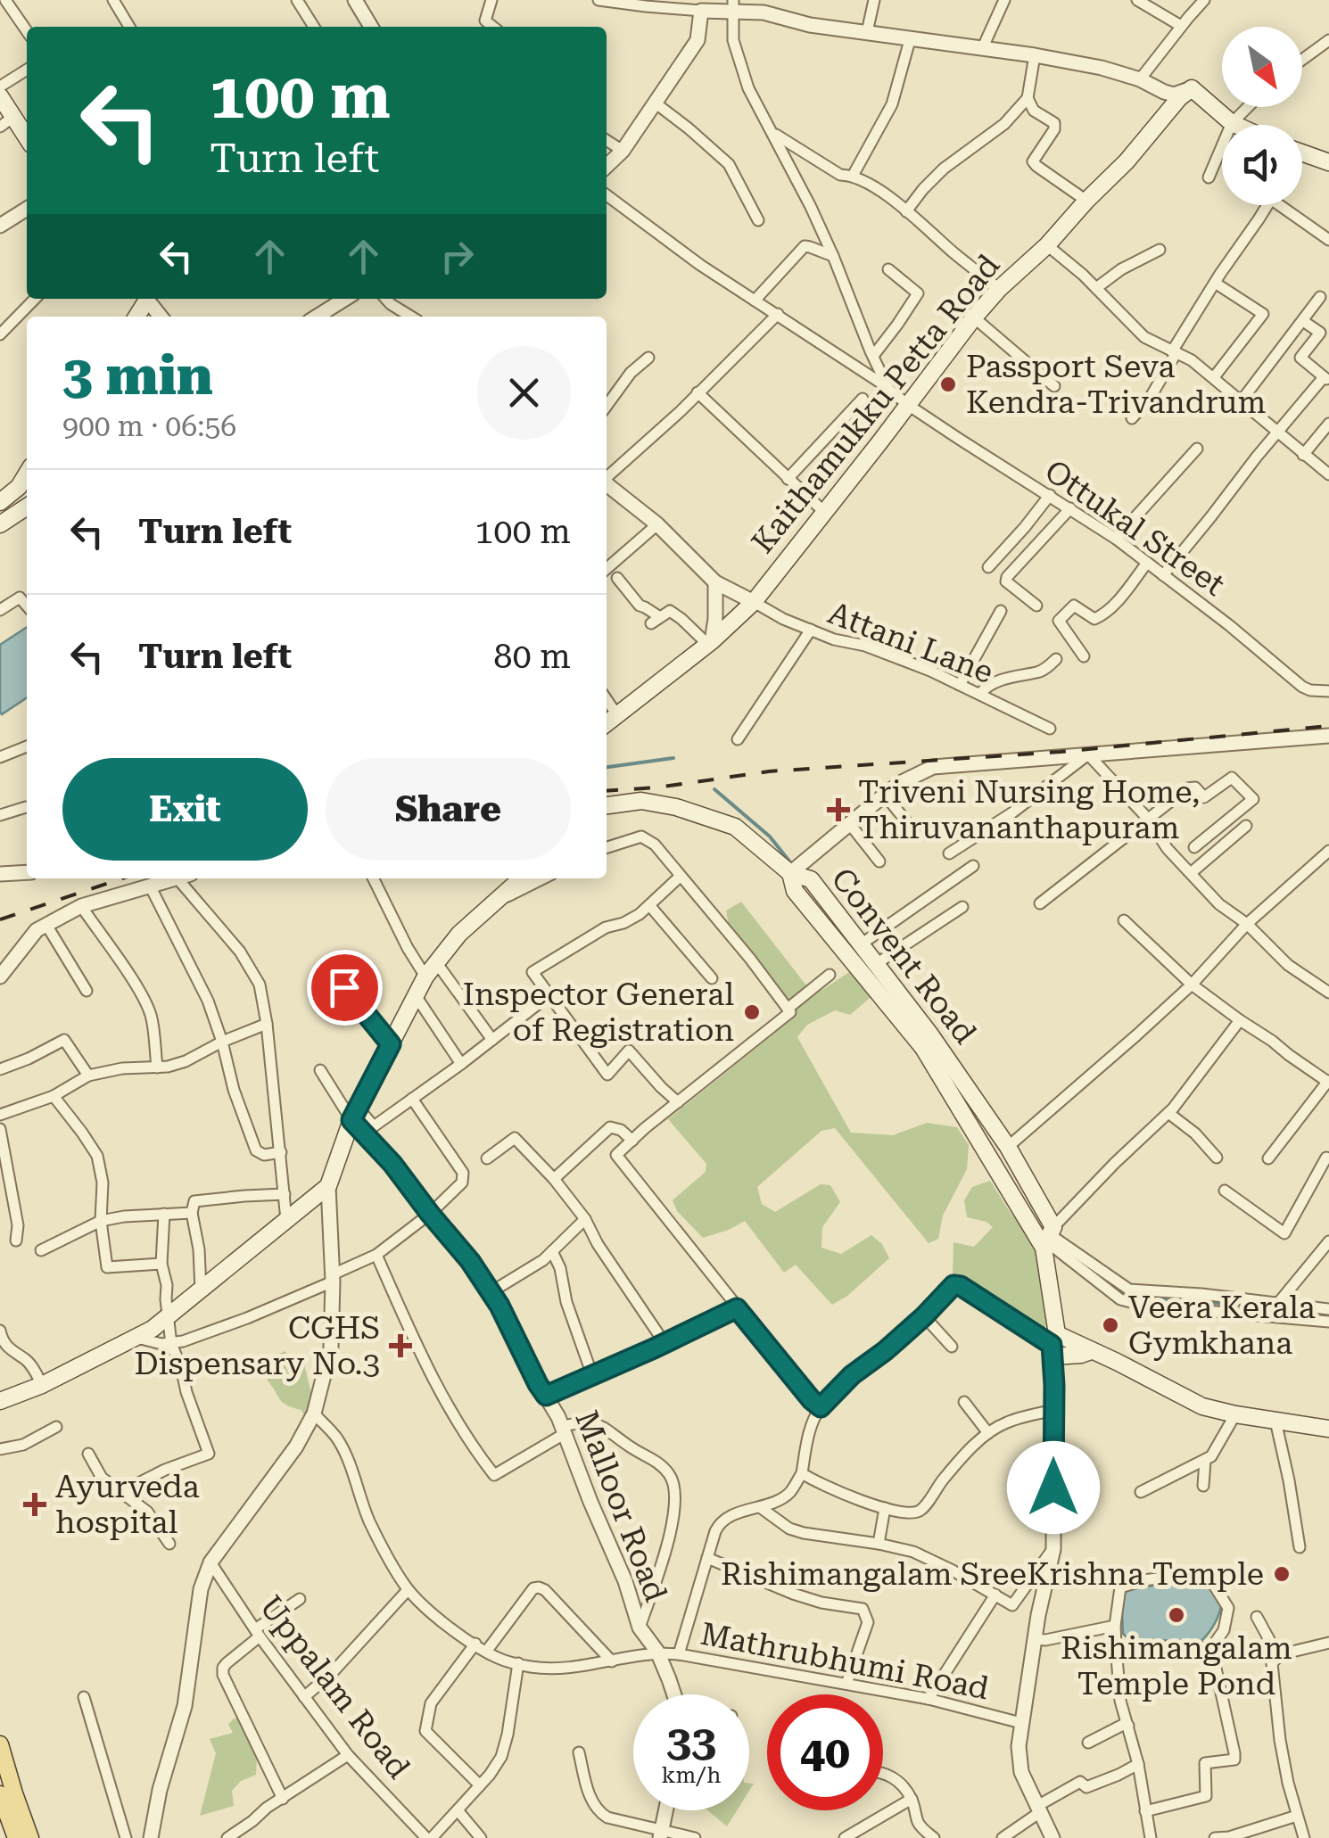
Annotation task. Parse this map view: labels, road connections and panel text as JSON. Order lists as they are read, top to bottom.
{
  "streets": {
    "main road": ["Kaithamukku Petta Road", "Convent Road"],
    "street": [
      "Ottukal Street",
      "Attani Lane",
      "Malloor Road",
      "Mathrubhumi Road",
      "Uppalam Road"
    ]
  },
  "crossings": [
    ["Kaithamukku Petta Road", "Ottukal Street"],
    ["Kaithamukku Petta Road", "Attani Lane"],
    ["Convent Road", "Mathrubhumi Road"],
    ["Malloor Road", "Mathrubhumi Road"]
  ],
  "places": {
    "other": [
      "Passport Seva Kendra-Trivandrum",
      "Inspector General of Registration",
      "Veera Kerala Gymkhana",
      "Rishimangalam SreeKrishna Temple",
      "Rishimangalam Temple Pond"
    ],
    "health": ["Triveni Nursing Home, Thiruvananthapuram", "CGHS Dispensary No.3", "Ayurveda hospital"]
  },
  "north": "bottom right",
  "page": {
    "turn": ["100 m", "Turn left"],
    "heading": ["3 min", "900 m · 06:56"],
    "list": [
      {
        "name": "Turn left",
        "value": "100 m"
      },
      {
        "name": "Turn left",
        "value": "80 m"
      }
    ],
    "buttons": ["Exit", "Share"],
    "speed": "33 km/h",
    "limit": "40"
  }
}
